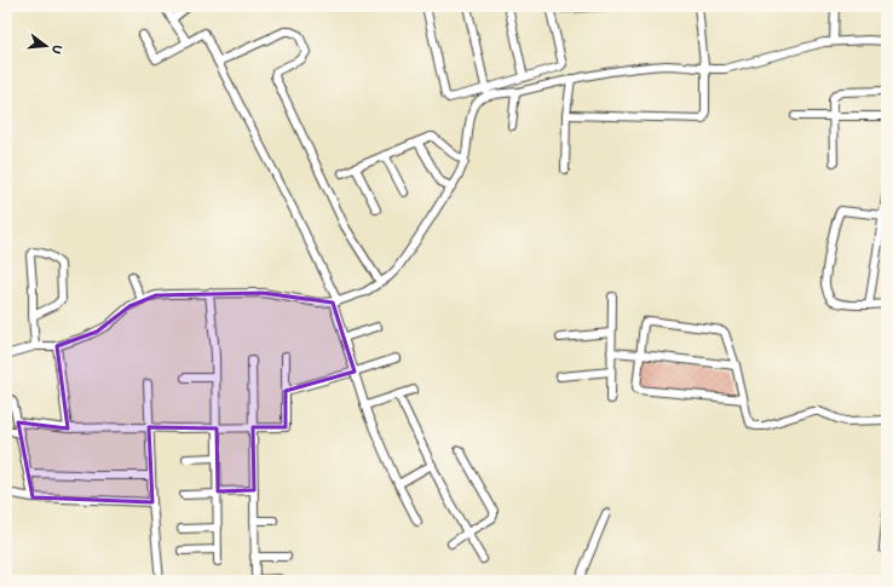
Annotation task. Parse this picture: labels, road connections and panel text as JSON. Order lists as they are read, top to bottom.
{
  "north": "right"
}
